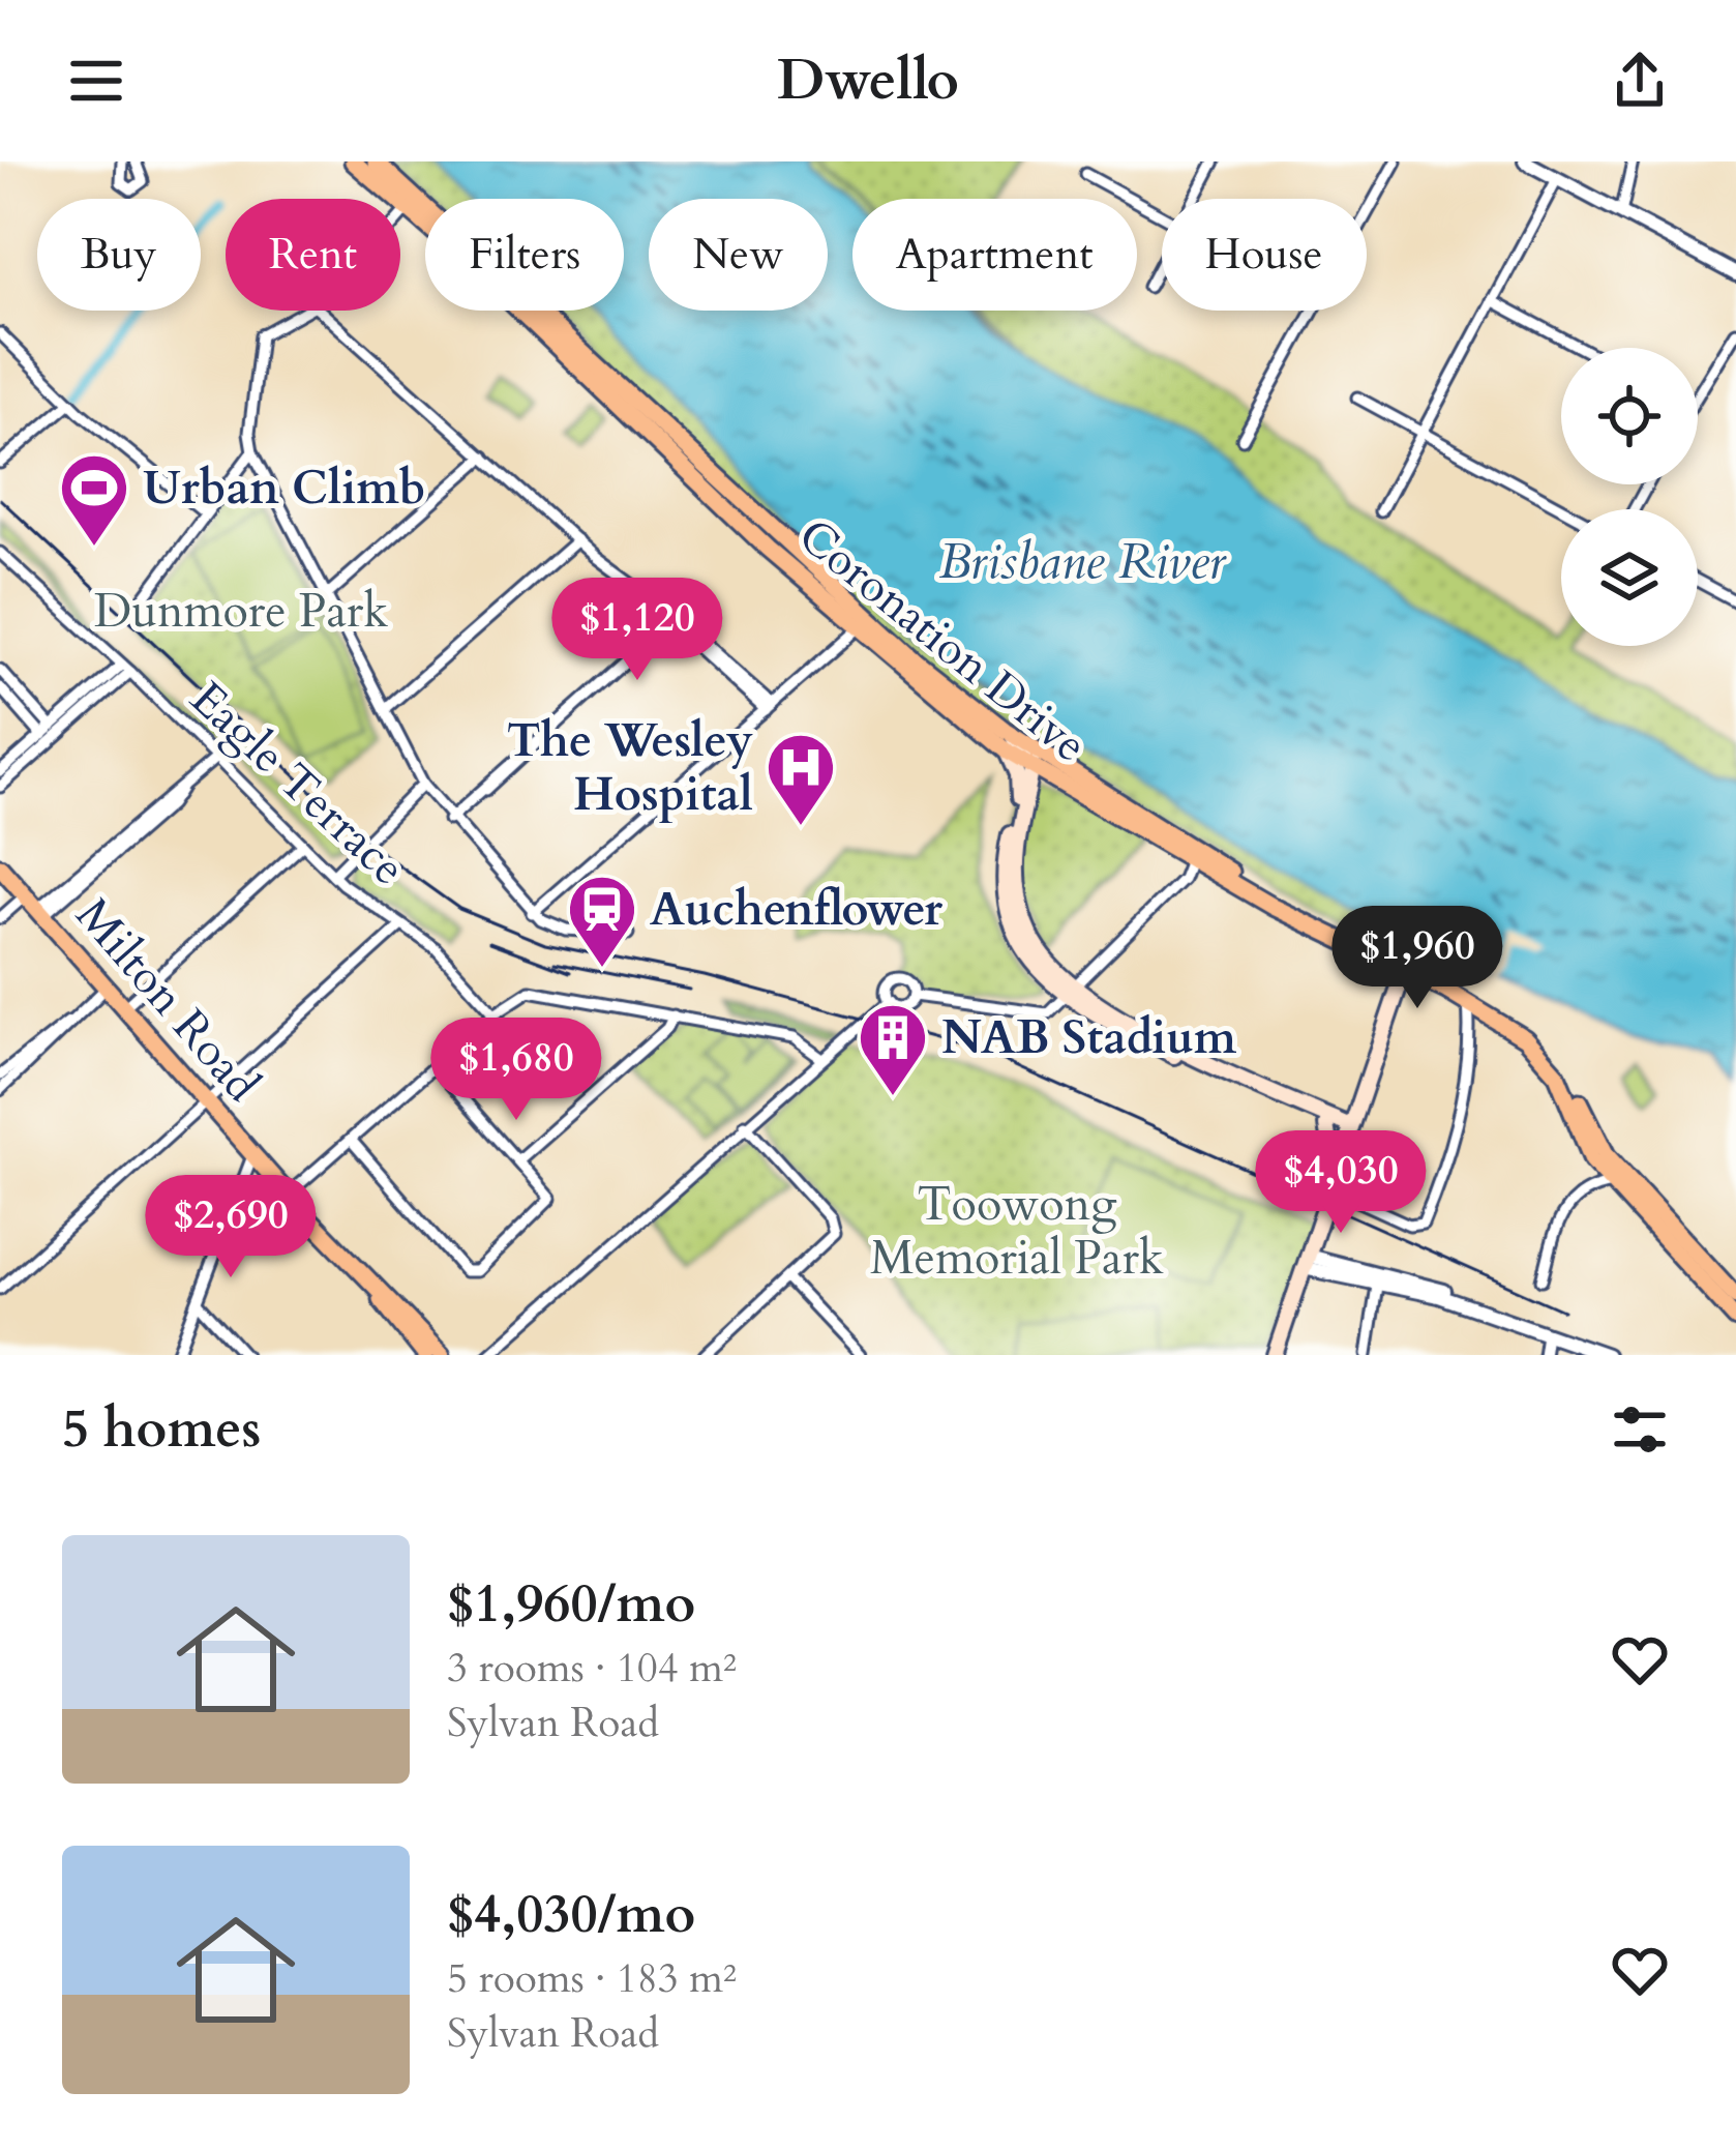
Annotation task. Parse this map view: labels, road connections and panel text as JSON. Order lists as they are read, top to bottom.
{
  "streets": {
    "main road": ["Coronation Drive", "Milton Road"],
    "street": ["Eagle Terrace"]
  },
  "water": ["Brisbane River"],
  "parks": ["Dunmore Park", "Toowong Memorial Park"],
  "places": {
    "sports": ["Urban Climb"],
    "hospital": ["The Wesley Hospital"],
    "station": ["Auchenflower"],
    "building": ["NAB Stadium"]
  },
  "page": {
    "header": "Dwello",
    "chip": [
      "Buy",
      "Rent",
      "Filters",
      "New",
      "Apartment",
      "House"
    ],
    "price": [
      "$1,120",
      "$1,960",
      "$1,680",
      "$4,030",
      "$2,690"
    ],
    "heading": "5 homes",
    "list": [
      {
        "name": "$1,960/mo",
        "note": "3 rooms · 104 m² · Sylvan Road"
      },
      {
        "name": "$4,030/mo",
        "note": "5 rooms · 183 m² · Sylvan Road"
      }
    ]
  }
}
